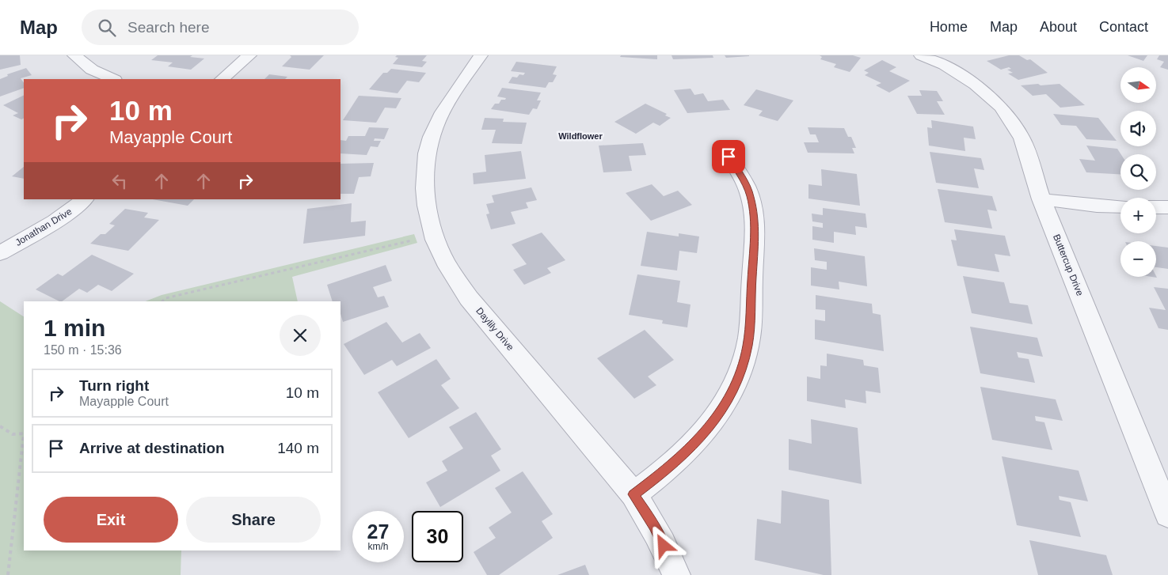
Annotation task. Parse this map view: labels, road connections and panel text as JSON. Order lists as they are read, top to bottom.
{
  "streets": {
    "street": ["Jonathan Drive", "Buttercup Drive", "Daylily Drive"]
  },
  "districts": ["Wildflower"],
  "north": "right",
  "page": {
    "header": "Map",
    "search": "Search here",
    "nav": [
      "Home",
      "Map",
      "About",
      "Contact"
    ],
    "map_buttons": ["+", "−"],
    "turn": ["10 m", "Mayapple Court"],
    "heading": ["1 min", "150 m · 15:36"],
    "list": [
      {
        "name": "Turn right",
        "note": "Mayapple Court",
        "value": "10 m"
      },
      {
        "name": "Arrive at destination",
        "value": "140 m"
      }
    ],
    "buttons": ["Exit", "Share"],
    "speed": "27 km/h",
    "limit": "30"
  }
}
